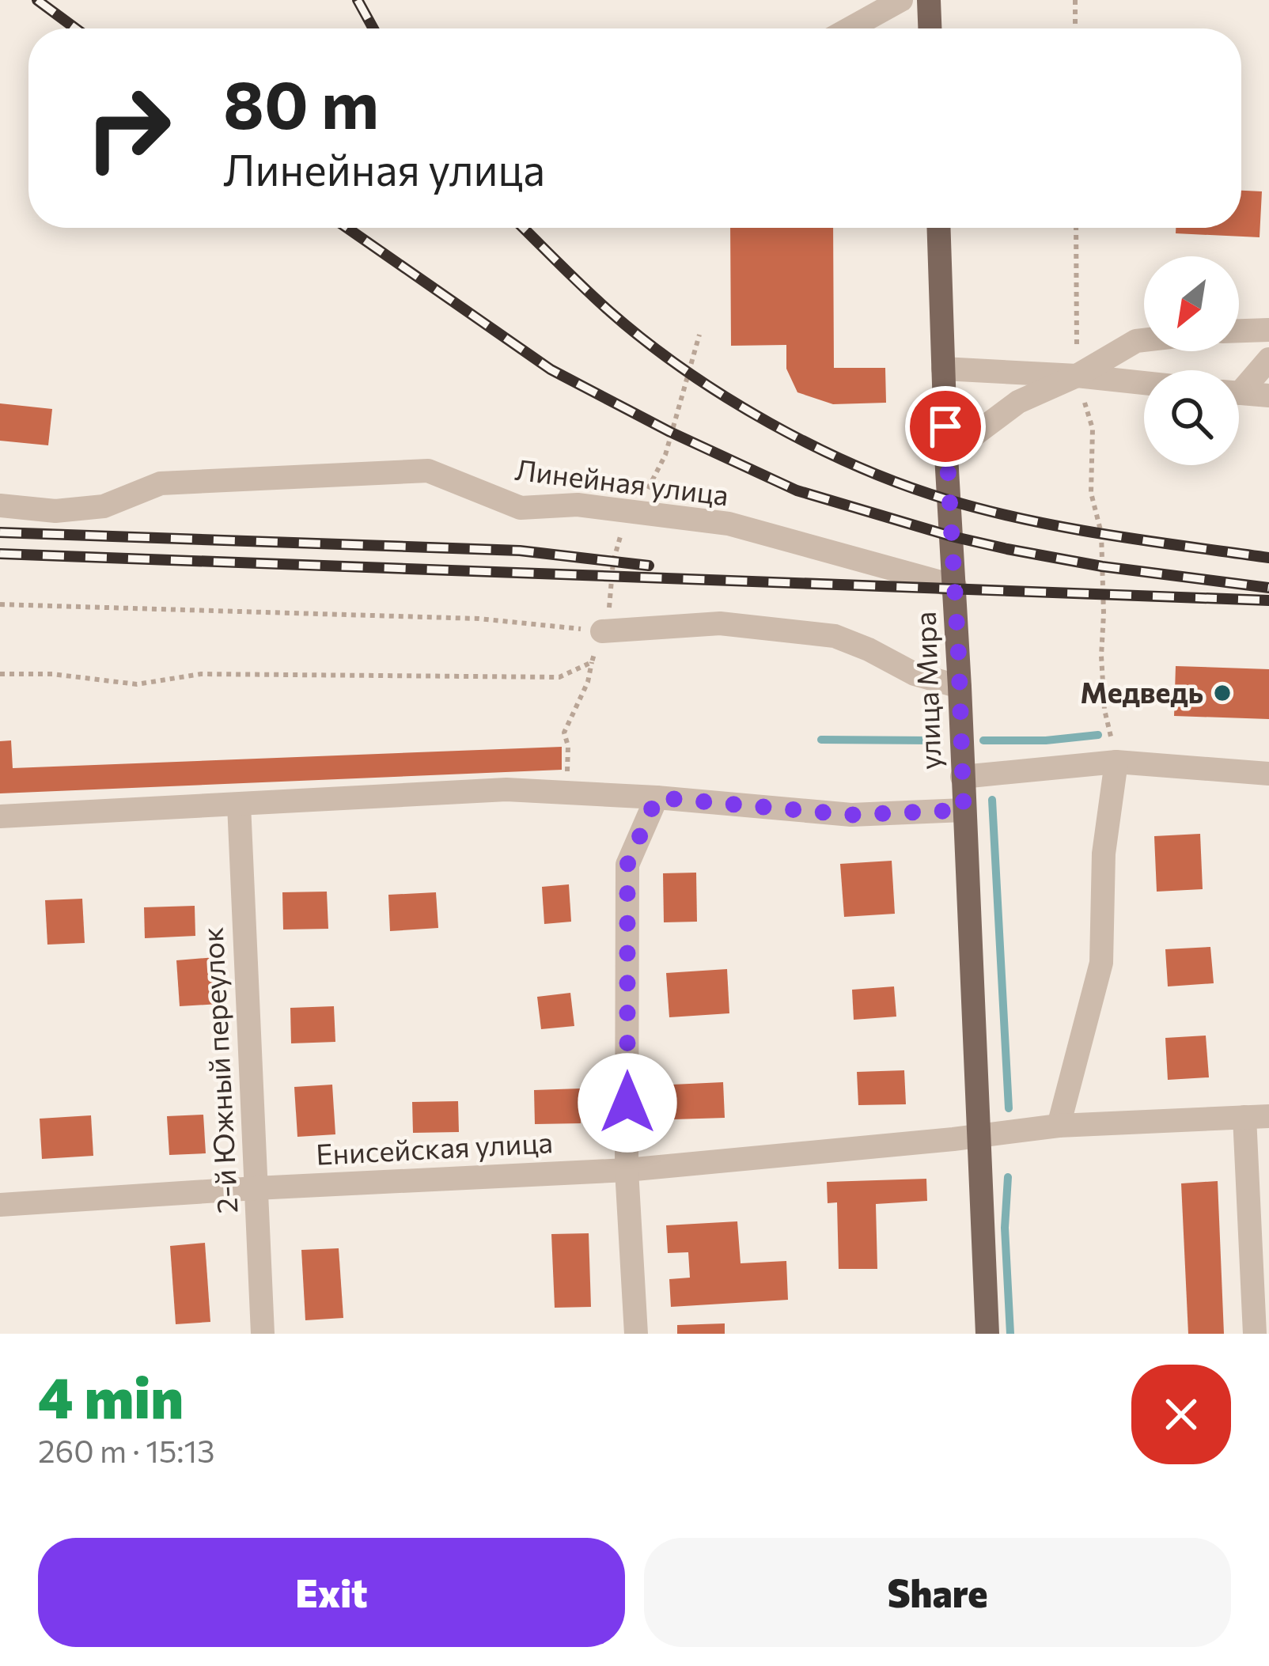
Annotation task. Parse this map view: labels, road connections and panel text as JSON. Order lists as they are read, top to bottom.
{
  "streets": {
    "main road": ["улица Мира"],
    "street": ["Линейная улица", "2-й Южный переулок", "Енисейская улица"]
  },
  "crossings": [
    ["Линейная улица", "улица Мира"],
    ["улица Мира", "Енисейская улица"],
    ["2-й Южный переулок", "Енисейская улица"]
  ],
  "places": ["Медведь"],
  "north": "bottom left",
  "page": {
    "turn": ["80 m", "Линейная улица"],
    "heading": ["4 min", "260 m · 15:13"],
    "buttons": ["Exit", "Share"]
  }
}
